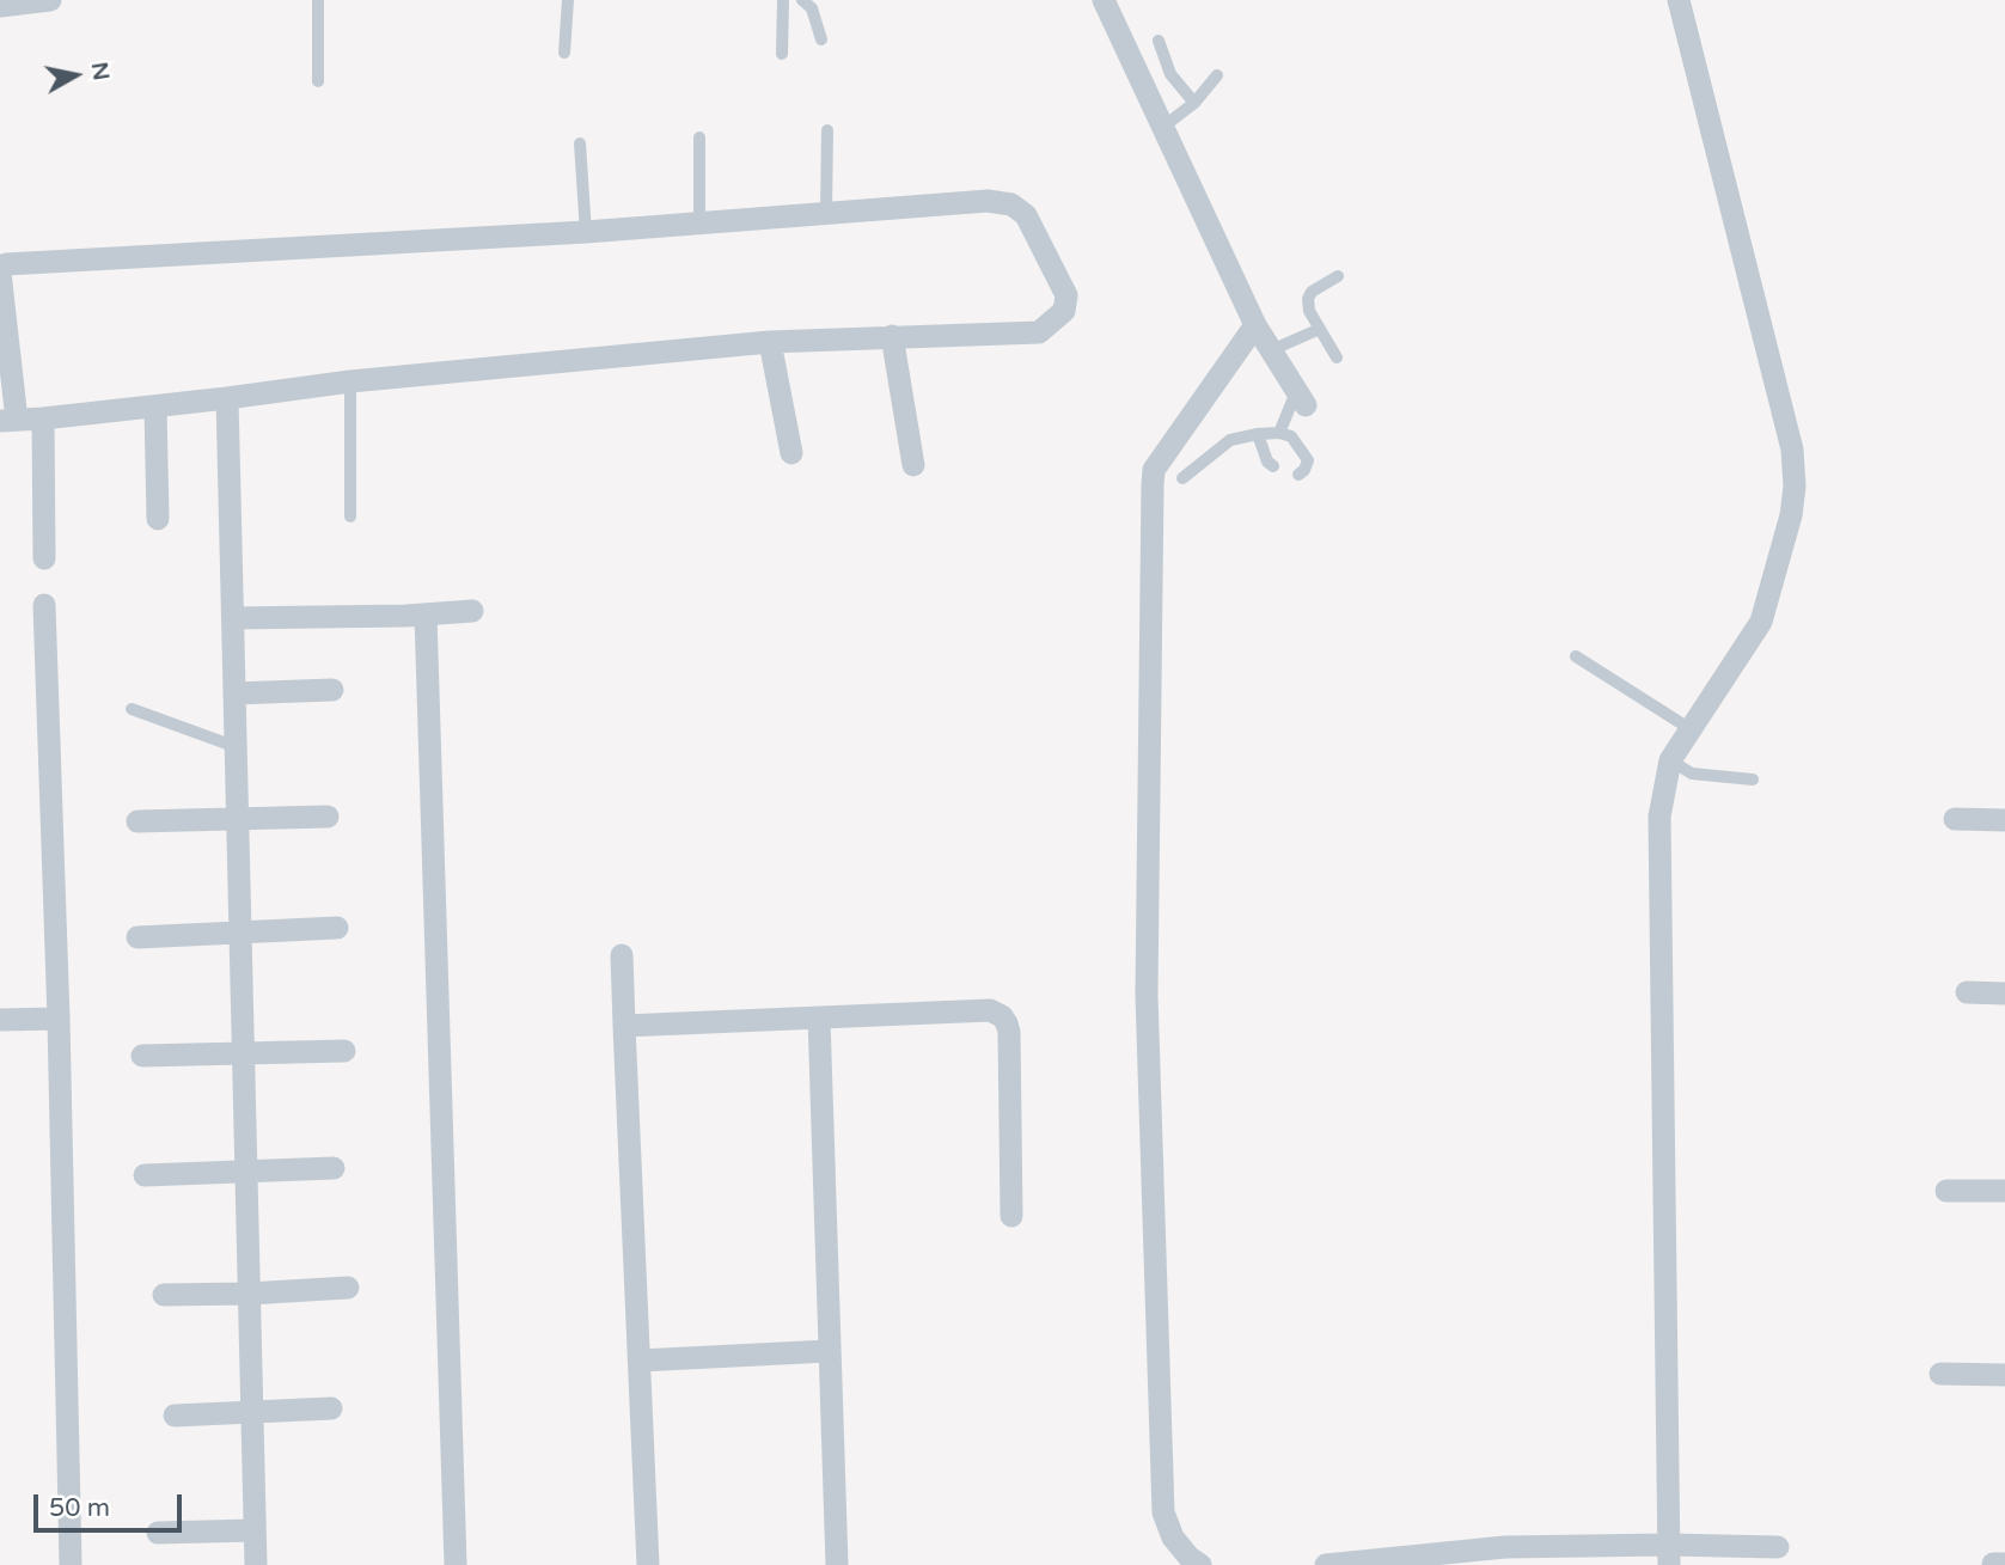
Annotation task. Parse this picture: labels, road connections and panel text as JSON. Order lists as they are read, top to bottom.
{
  "scale_bar": "50 m",
  "north": "right"
}
